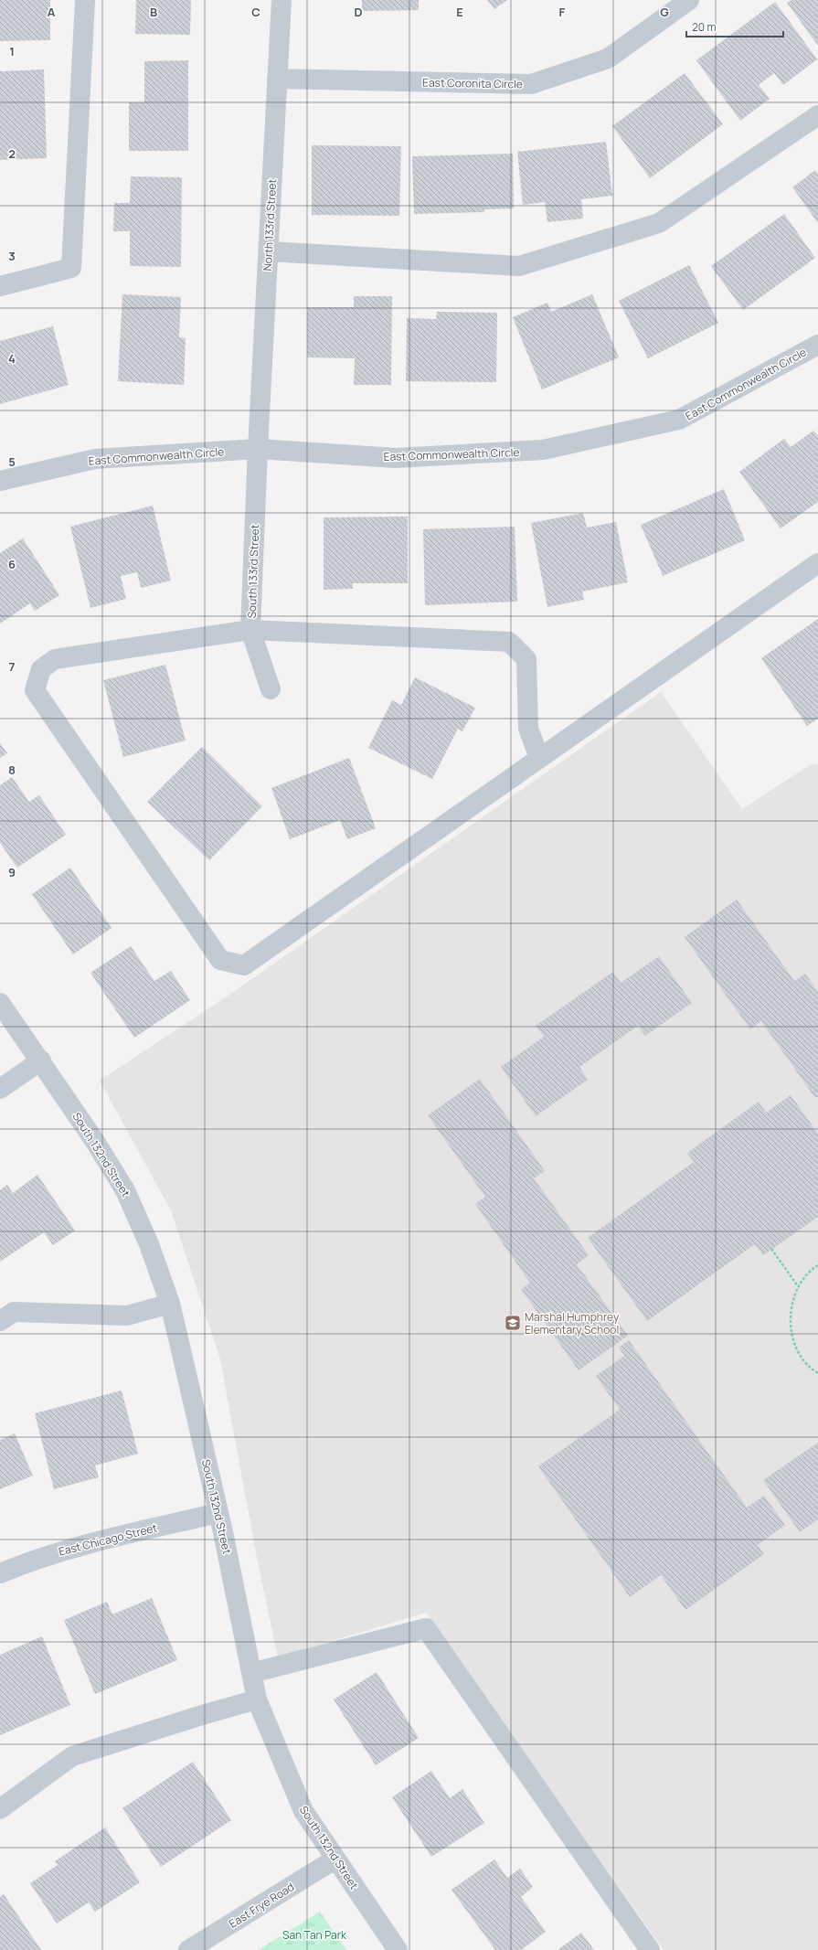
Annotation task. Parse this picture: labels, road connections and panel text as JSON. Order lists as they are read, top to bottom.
{
  "streets": {
    "street": [
      "East Coronita Circle",
      "North 133rd Street",
      "East Commonwealth Circle",
      "South 133rd Street",
      "South 132nd Street",
      "East Chicago Street",
      "East Frye Road"
    ]
  },
  "crossings": [
    ["East Coronita Circle", "North 133rd Street"],
    ["North 133rd Street", "East Commonwealth Circle"],
    ["North 133rd Street", "South 133rd Street"],
    ["East Commonwealth Circle", "South 133rd Street"],
    ["South 132nd Street", "East Chicago Street"],
    ["South 132nd Street", "East Frye Road"]
  ],
  "parks": ["San Tan Park"],
  "places": {
    "school or university": ["Marshal Humphrey Elementary School"]
  },
  "scale_bar": "20 m",
  "grid": {
    "columns": [
      "A",
      "B",
      "C",
      "D",
      "E",
      "F",
      "G"
    ],
    "rows": [
      "1",
      "2",
      "3",
      "4",
      "5",
      "6",
      "7",
      "8",
      "9"
    ]
  }
}
